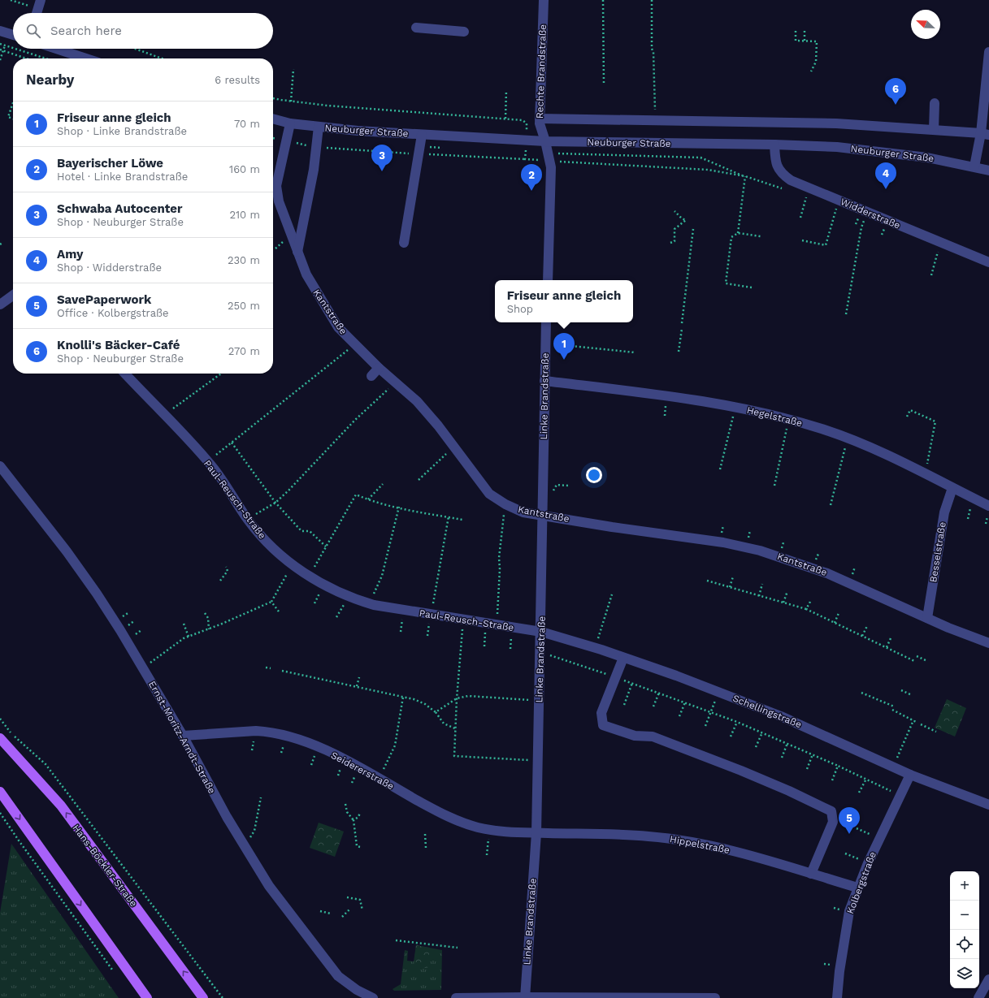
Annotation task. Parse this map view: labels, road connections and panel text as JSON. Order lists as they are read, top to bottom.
{
  "streets": {
    "main road": ["Hans-Böckler-Straße"],
    "street": [
      "Rechte Brandstraße",
      "Neuburger Straße",
      "Widderstraße",
      "Kantstraße",
      "Linke Brandstraße",
      "Hegelstraße",
      "Paul-Reusch-Straße",
      "Besselstraße",
      "Schellingstraße",
      "Ernst-Moritz-Arndt-Straße",
      "Seidererstraße",
      "Hippelstraße",
      "Kolbergstraße"
    ]
  },
  "crossings": [
    ["Rechte Brandstraße", "Neuburger Straße"],
    ["Neuburger Straße", "Widderstraße"],
    ["Neuburger Straße", "Kantstraße"],
    ["Kantstraße", "Linke Brandstraße"],
    ["Kantstraße", "Besselstraße"],
    ["Linke Brandstraße", "Hegelstraße"],
    ["Linke Brandstraße", "Paul-Reusch-Straße"],
    ["Linke Brandstraße", "Schellingstraße"],
    ["Linke Brandstraße", "Seidererstraße"],
    ["Linke Brandstraße", "Hippelstraße"],
    ["Hegelstraße", "Besselstraße"],
    ["Paul-Reusch-Straße", "Schellingstraße"],
    ["Schellingstraße", "Kolbergstraße"],
    ["Ernst-Moritz-Arndt-Straße", "Seidererstraße"],
    ["Seidererstraße", "Hippelstraße"],
    ["Hippelstraße", "Kolbergstraße"]
  ],
  "north": "top left",
  "page": {
    "search": "Search here",
    "heading": ["Nearby", "6 results"],
    "pins": [
      "6",
      "3",
      "4",
      "2",
      "1",
      "5"
    ],
    "list": [
      {
        "mark": "1",
        "name": "Friseur anne gleich",
        "note": "Shop · Linke Brandstraße",
        "value": "70 m"
      },
      {
        "mark": "2",
        "name": "Bayerischer Löwe",
        "note": "Hotel · Linke Brandstraße",
        "value": "160 m"
      },
      {
        "mark": "3",
        "name": "Schwaba Autocenter",
        "note": "Shop · Neuburger Straße",
        "value": "210 m"
      },
      {
        "mark": "4",
        "name": "Amy",
        "note": "Shop · Widderstraße",
        "value": "230 m"
      },
      {
        "mark": "5",
        "name": "SavePaperwork",
        "note": "Office · Kolbergstraße",
        "value": "250 m"
      },
      {
        "mark": "6",
        "name": "Knolli's Bäcker-Café",
        "note": "Shop · Neuburger Straße",
        "value": "270 m"
      }
    ],
    "popup": ["Friseur anne gleich", "Shop"],
    "map_buttons": ["+", "−"]
  }
}
